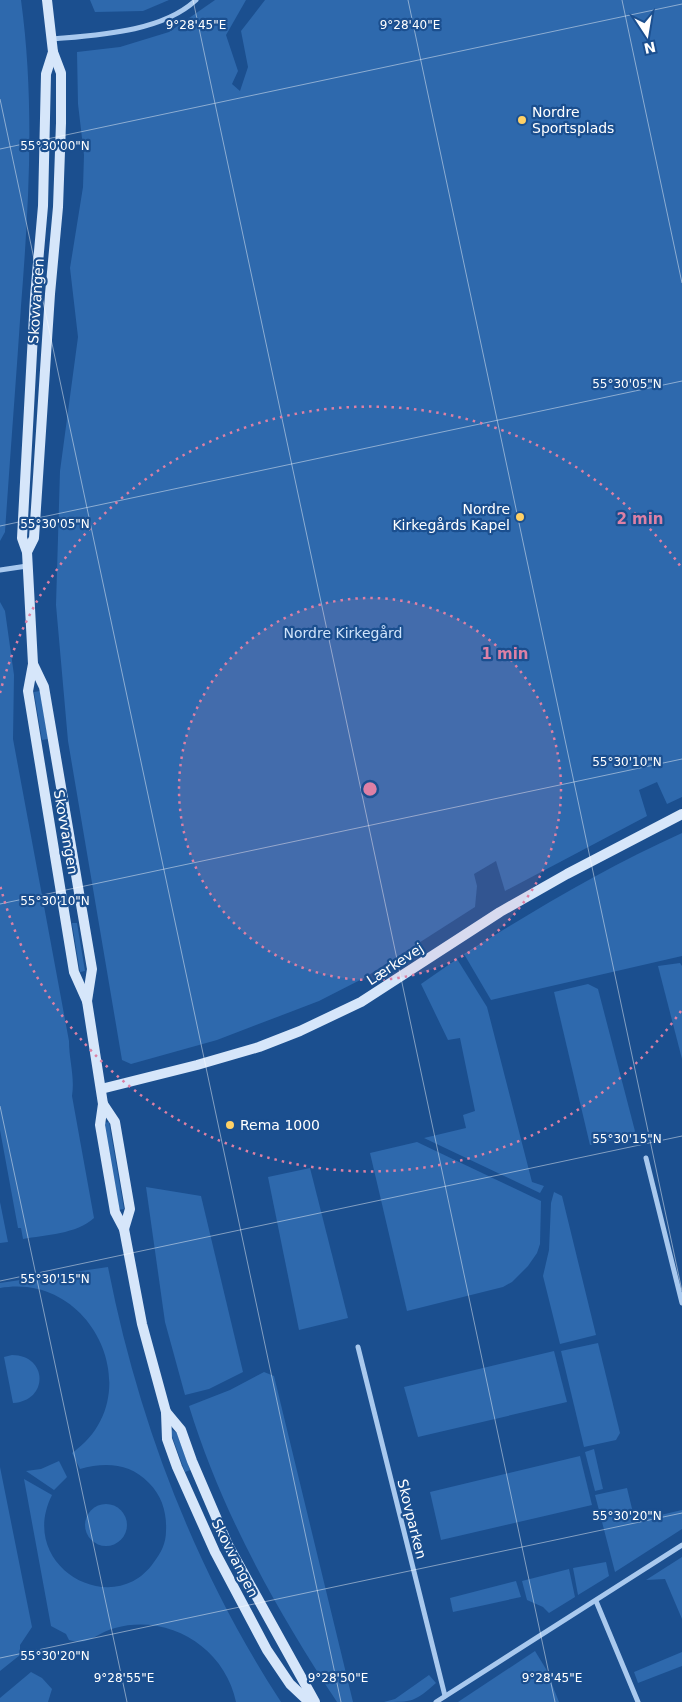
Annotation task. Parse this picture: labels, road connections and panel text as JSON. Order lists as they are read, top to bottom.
{
  "streets": {
    "street": ["Skovvangen", "Lærkevej", "Skovparken"]
  },
  "crossings": [
    ["Skovvangen", "Lærkevej"]
  ],
  "parks": ["Nordre Kirkegård"],
  "places": ["Nordre Sportsplads", "Nordre Kirkegårds Kapel", "Rema 1000"],
  "north": "bottom",
  "coordinates": [
    "9°28'45\"E",
    "9°28'40\"E",
    "55°30'00\"N",
    "55°30'05\"N",
    "55°30'10\"N",
    "55°30'15\"N",
    "55°30'20\"N",
    "9°28'55\"E",
    "9°28'50\"E"
  ],
  "rings": ["2 min", "1 min"]
}
